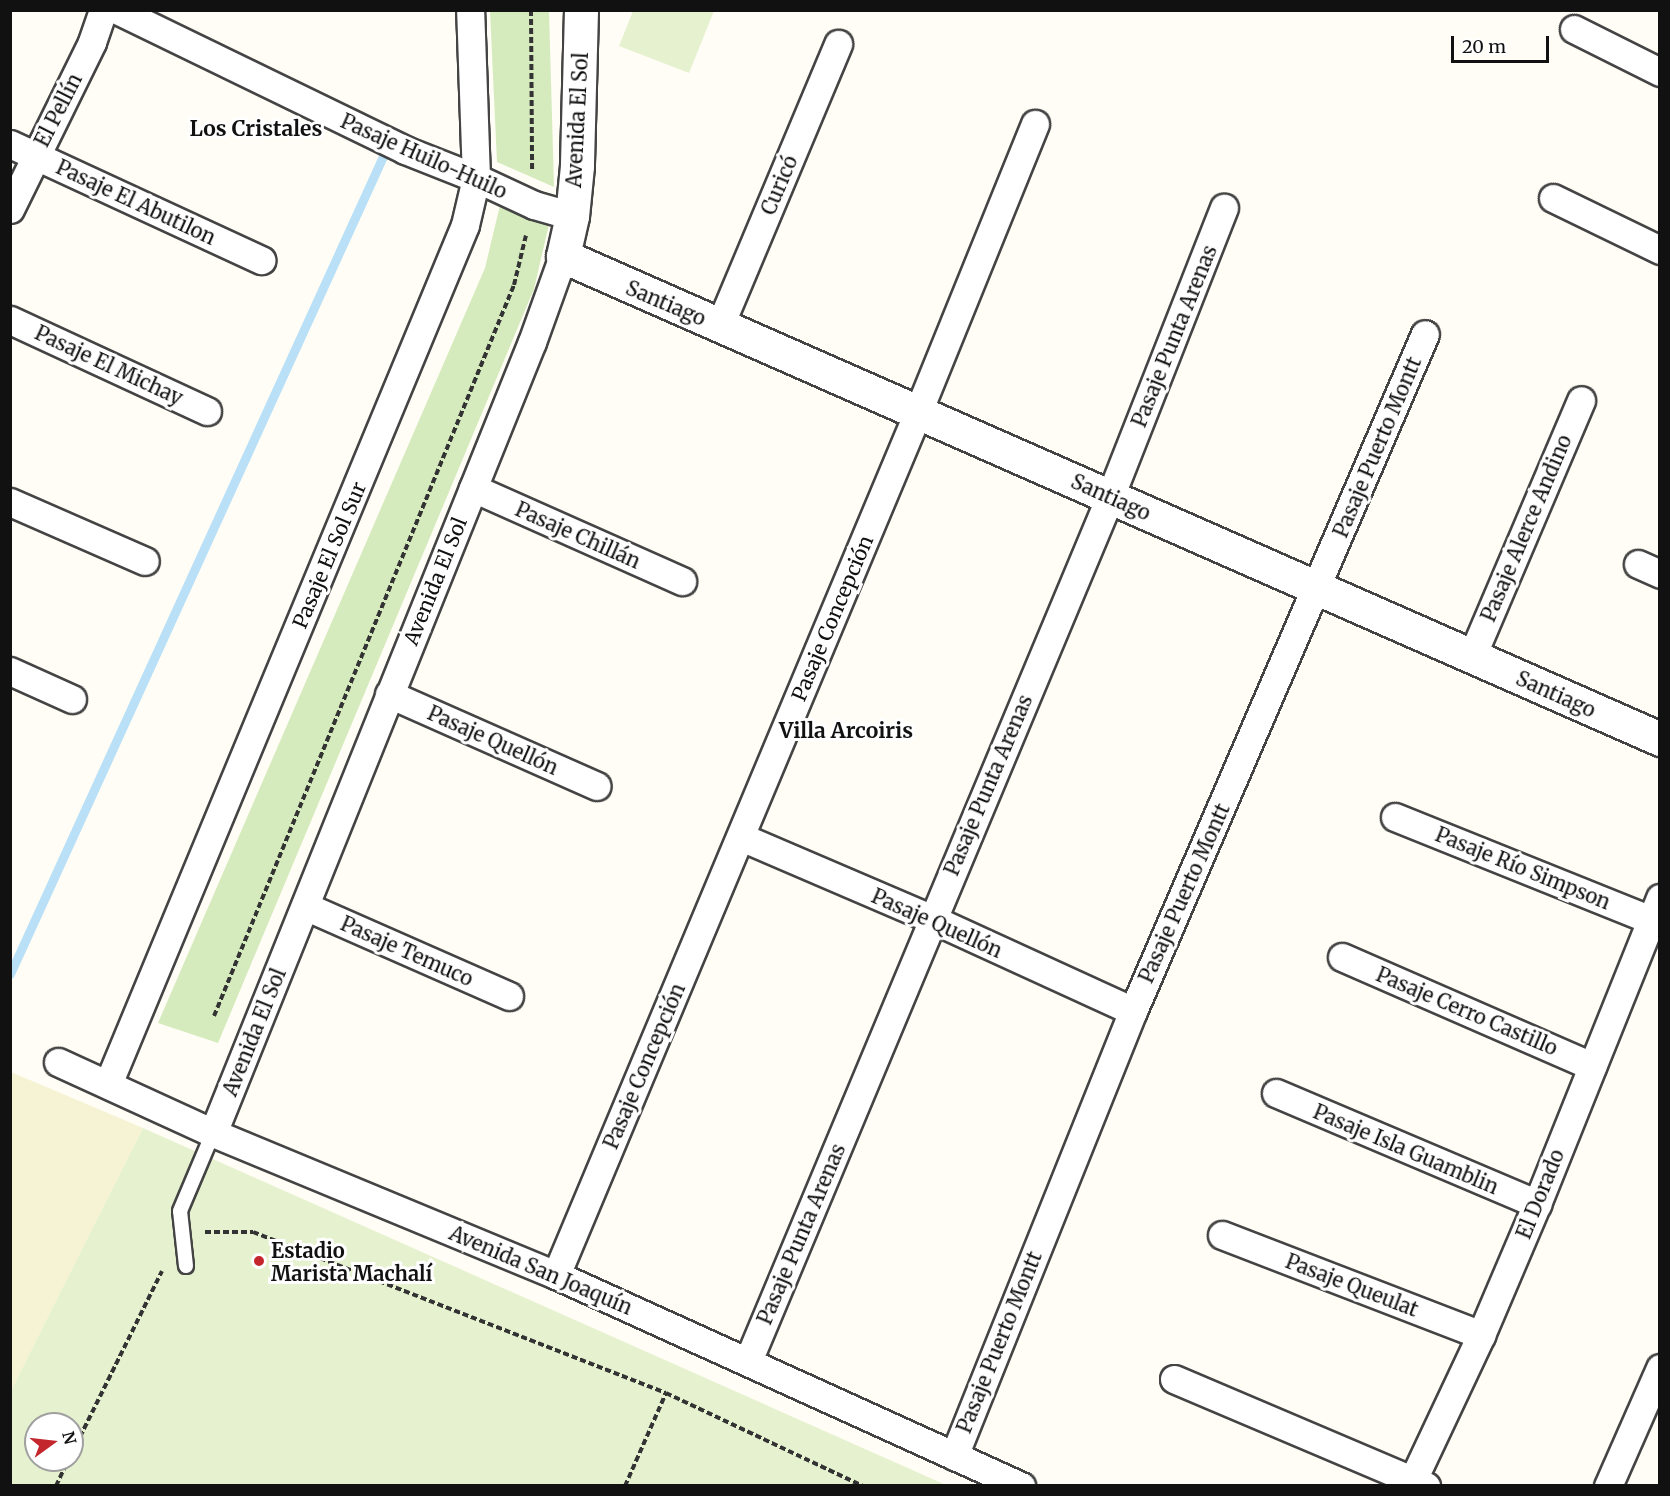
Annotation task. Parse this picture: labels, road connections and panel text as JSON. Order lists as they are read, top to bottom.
{
  "streets": {
    "street": [
      "El Pellín",
      "Avenida El Sol",
      "Pasaje Huilo-Huilo",
      "Curicó",
      "Pasaje El Abutilon",
      "Santiago",
      "Pasaje Punta Arenas",
      "Pasaje El Michay",
      "Pasaje Puerto Montt",
      "Pasaje Alerce Andino",
      "Pasaje Chillán",
      "Pasaje El Sol Sur",
      "Pasaje Concepción",
      "Pasaje Quellón",
      "Pasaje Río Simpson",
      "Pasaje Temuco",
      "Pasaje Cerro Castillo",
      "Pasaje Isla Guamblin",
      "El Dorado",
      "Avenida San Joaquín",
      "Pasaje Queulat"
    ]
  },
  "crossings": [
    ["El Pellín", "Pasaje El Abutilon"],
    ["Avenida El Sol", "Pasaje Huilo-Huilo"],
    ["Avenida El Sol", "Santiago"],
    ["Avenida El Sol", "Pasaje Chillán"],
    ["Avenida El Sol", "Pasaje Quellón"],
    ["Avenida El Sol", "Pasaje Temuco"],
    ["Avenida El Sol", "Avenida San Joaquín"],
    ["Pasaje Huilo-Huilo", "Pasaje El Sol Sur"],
    ["Curicó", "Santiago"],
    ["Santiago", "Pasaje Punta Arenas"],
    ["Santiago", "Pasaje Puerto Montt"],
    ["Santiago", "Pasaje Alerce Andino"],
    ["Santiago", "Pasaje Concepción"],
    ["Pasaje Punta Arenas", "Pasaje Quellón"],
    ["Pasaje Punta Arenas", "Avenida San Joaquín"],
    ["Pasaje Puerto Montt", "Pasaje Quellón"],
    ["Pasaje Puerto Montt", "Avenida San Joaquín"],
    ["Pasaje El Sol Sur", "Avenida San Joaquín"],
    ["Pasaje Concepción", "Pasaje Quellón"],
    ["Pasaje Concepción", "Avenida San Joaquín"],
    ["Pasaje Río Simpson", "El Dorado"],
    ["Pasaje Cerro Castillo", "El Dorado"],
    ["Pasaje Isla Guamblin", "El Dorado"],
    ["El Dorado", "Pasaje Queulat"]
  ],
  "districts": ["Los Cristales", "Villa Arcoiris"],
  "places": ["Estadio Marista Machalí"],
  "scale_bar": "20 m",
  "north": "right"
}
